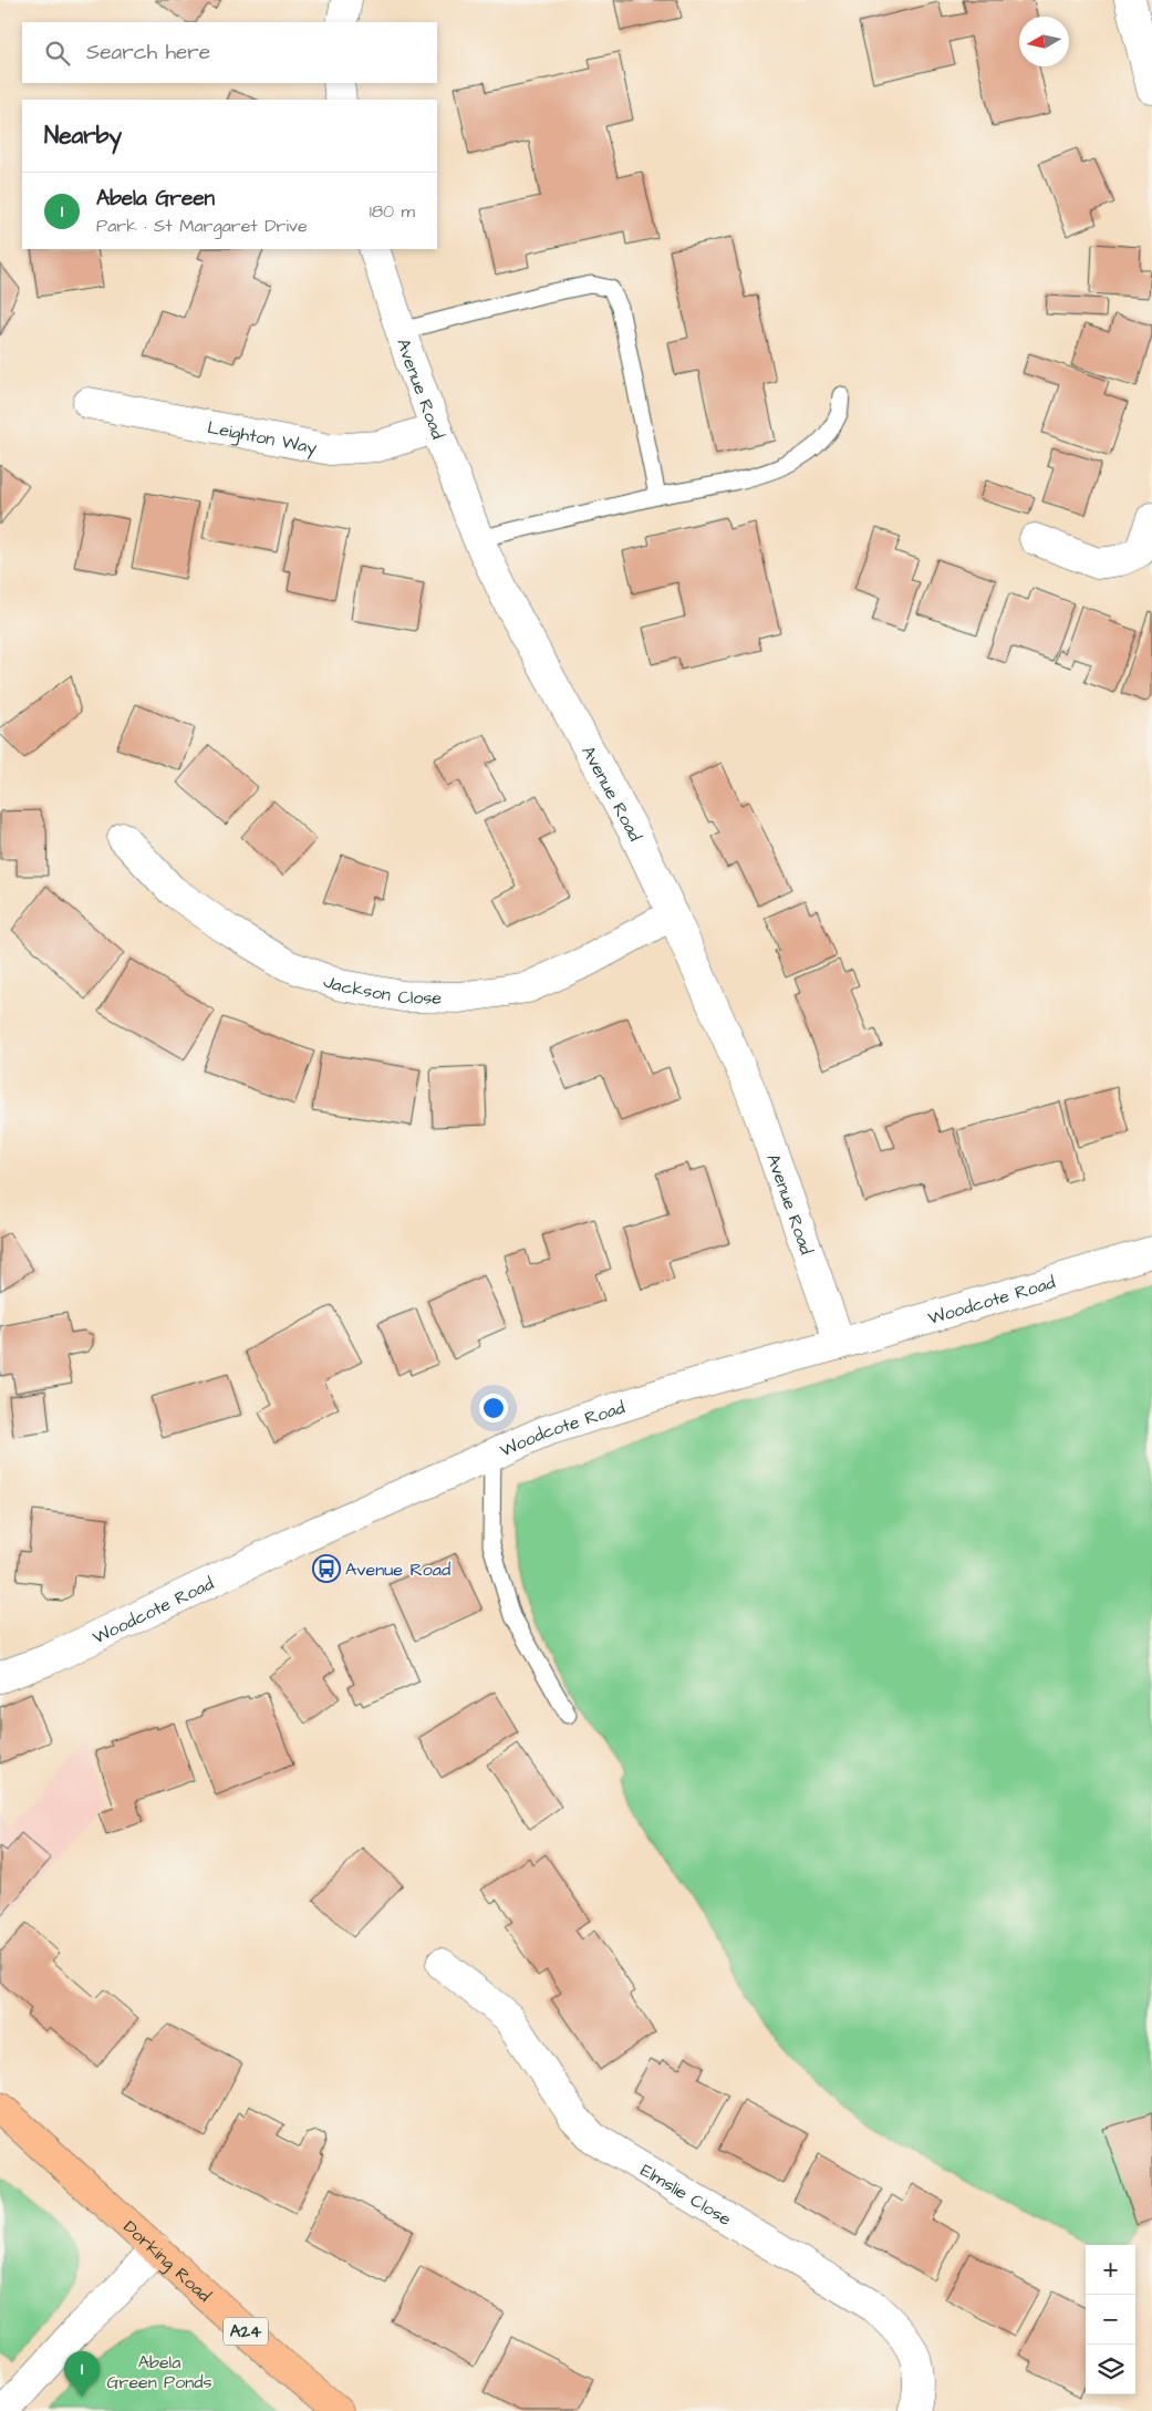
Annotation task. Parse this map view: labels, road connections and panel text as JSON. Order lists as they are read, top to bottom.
{
  "streets": {
    "highway": ["Dorking Road", "A24"],
    "street": [
      "Avenue Road",
      "Leighton Way",
      "Jackson Close",
      "Woodcote Road",
      "Elmslie Close"
    ]
  },
  "crossings": [
    ["Avenue Road", "Leighton Way"],
    ["Avenue Road", "Jackson Close"],
    ["Avenue Road", "Woodcote Road"]
  ],
  "parks": ["Abela Green Ponds"],
  "places": {
    "bus stop": ["Avenue Road"]
  },
  "north": "left",
  "page": {
    "search": "Search here",
    "heading": "Nearby",
    "list": [
      {
        "mark": "1",
        "name": "Abela Green",
        "note": "Park · St Margaret Drive",
        "value": "180 m"
      }
    ],
    "map_buttons": ["+", "−"],
    "pins": "1"
  }
}
